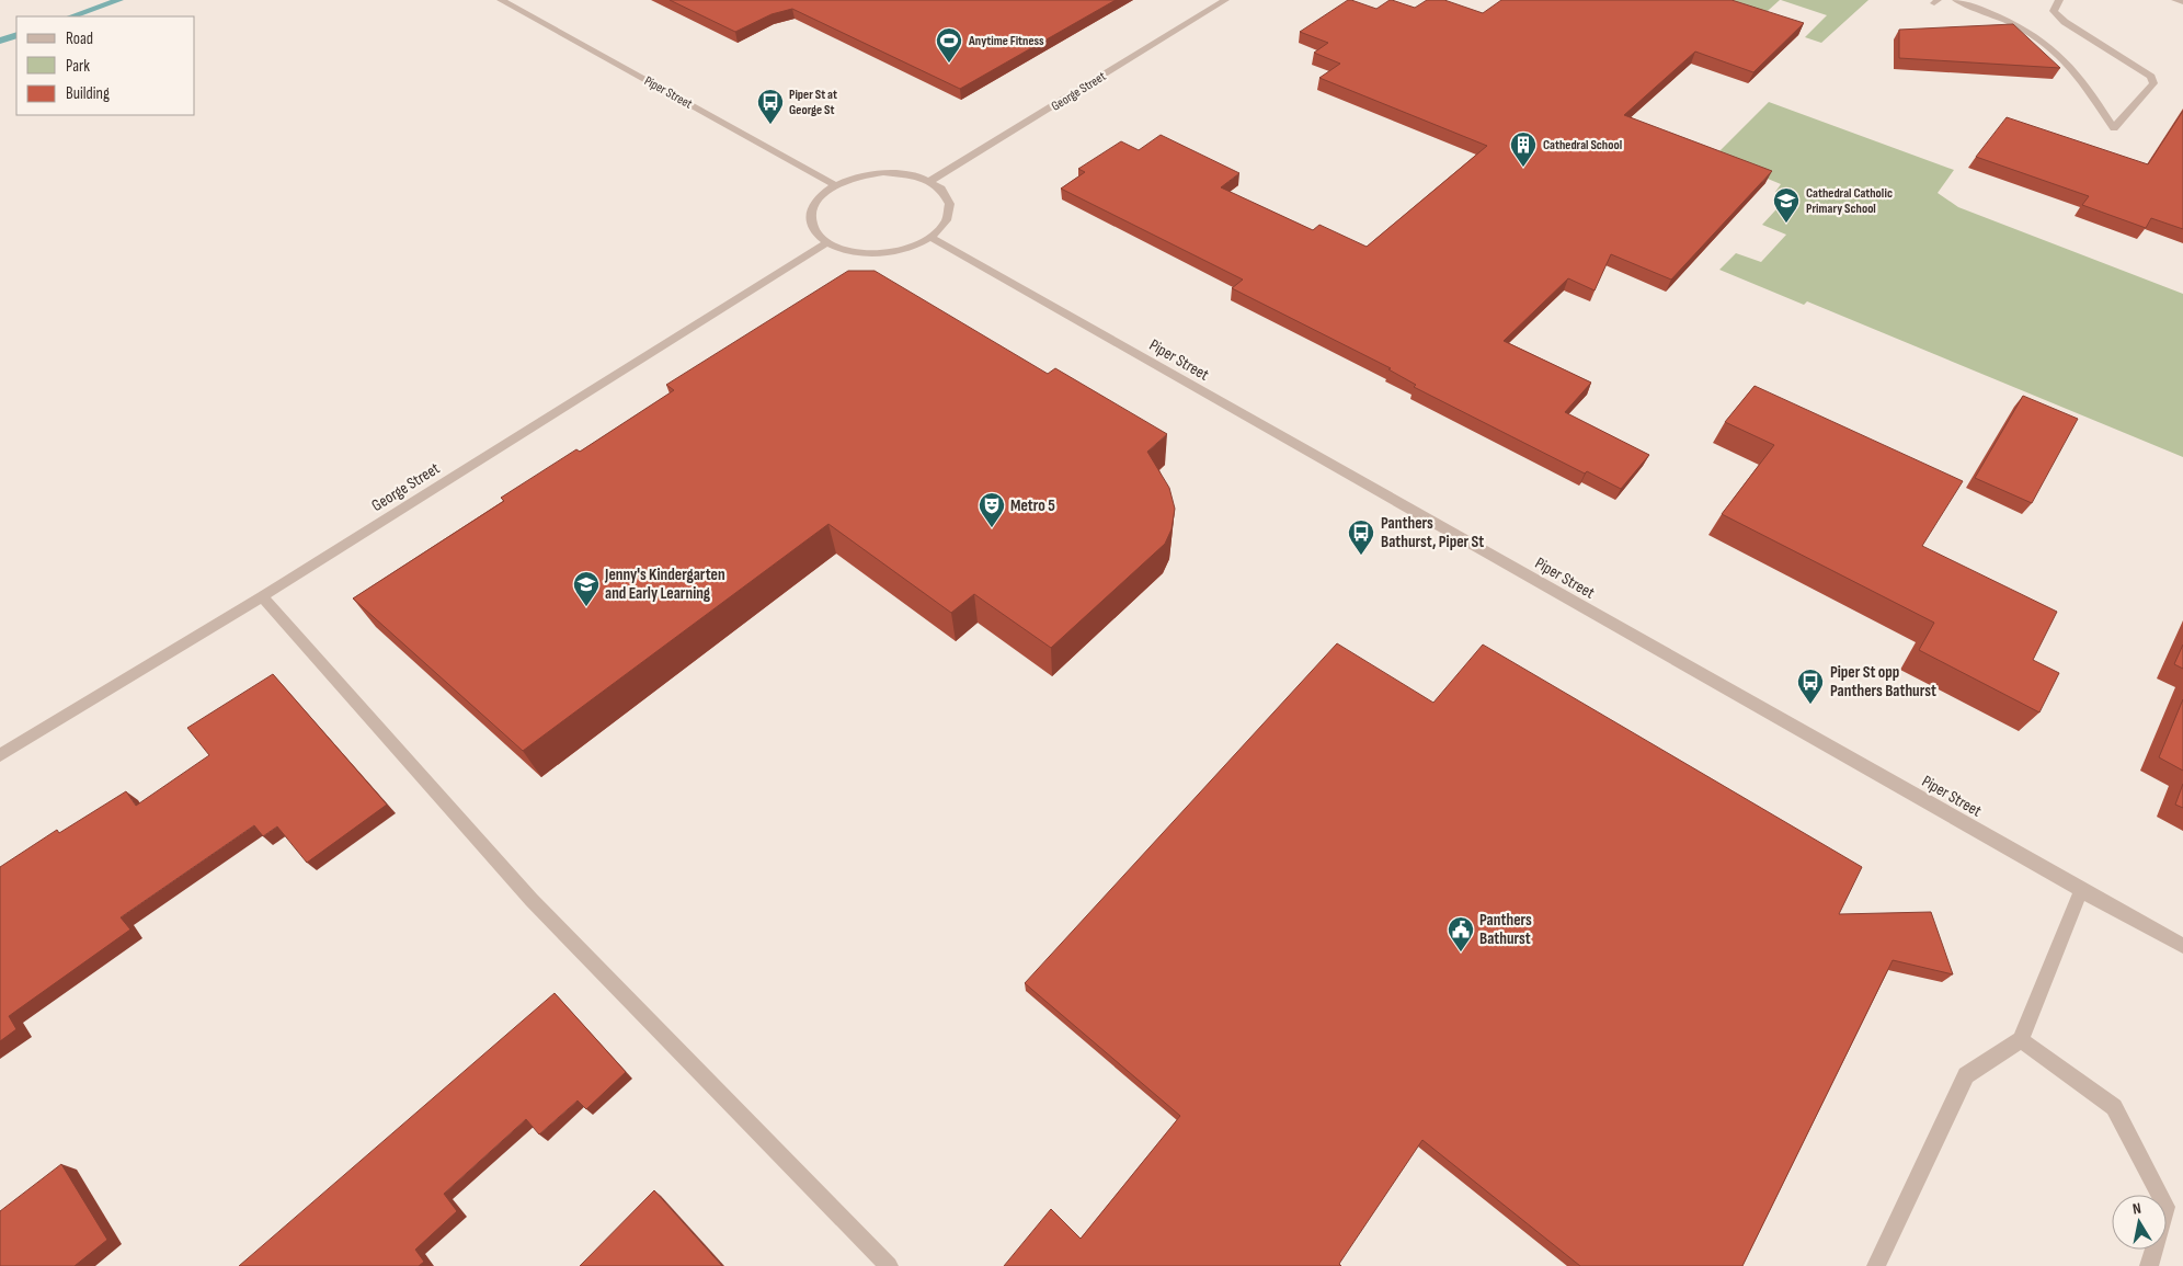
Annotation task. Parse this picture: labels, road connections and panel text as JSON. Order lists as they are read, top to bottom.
{
  "streets": {
    "street": ["George Street", "Piper Street"]
  },
  "crossings": [
    ["George Street", "Piper Street"]
  ],
  "places": {
    "sports": ["Anytime Fitness"],
    "bus stop": ["Piper St at George St", "Panthers Bathurst, Piper St", "Piper St opp Panthers Bathurst"],
    "building": ["Cathedral School"],
    "school or university": ["Cathedral Catholic Primary School", "Jenny's Kindergarten and Early Learning"],
    "theatre": ["Metro 5"],
    "public building": ["Panthers Bathurst"]
  },
  "legend": ["Road", "Park", "Building"],
  "north": "top"
}
